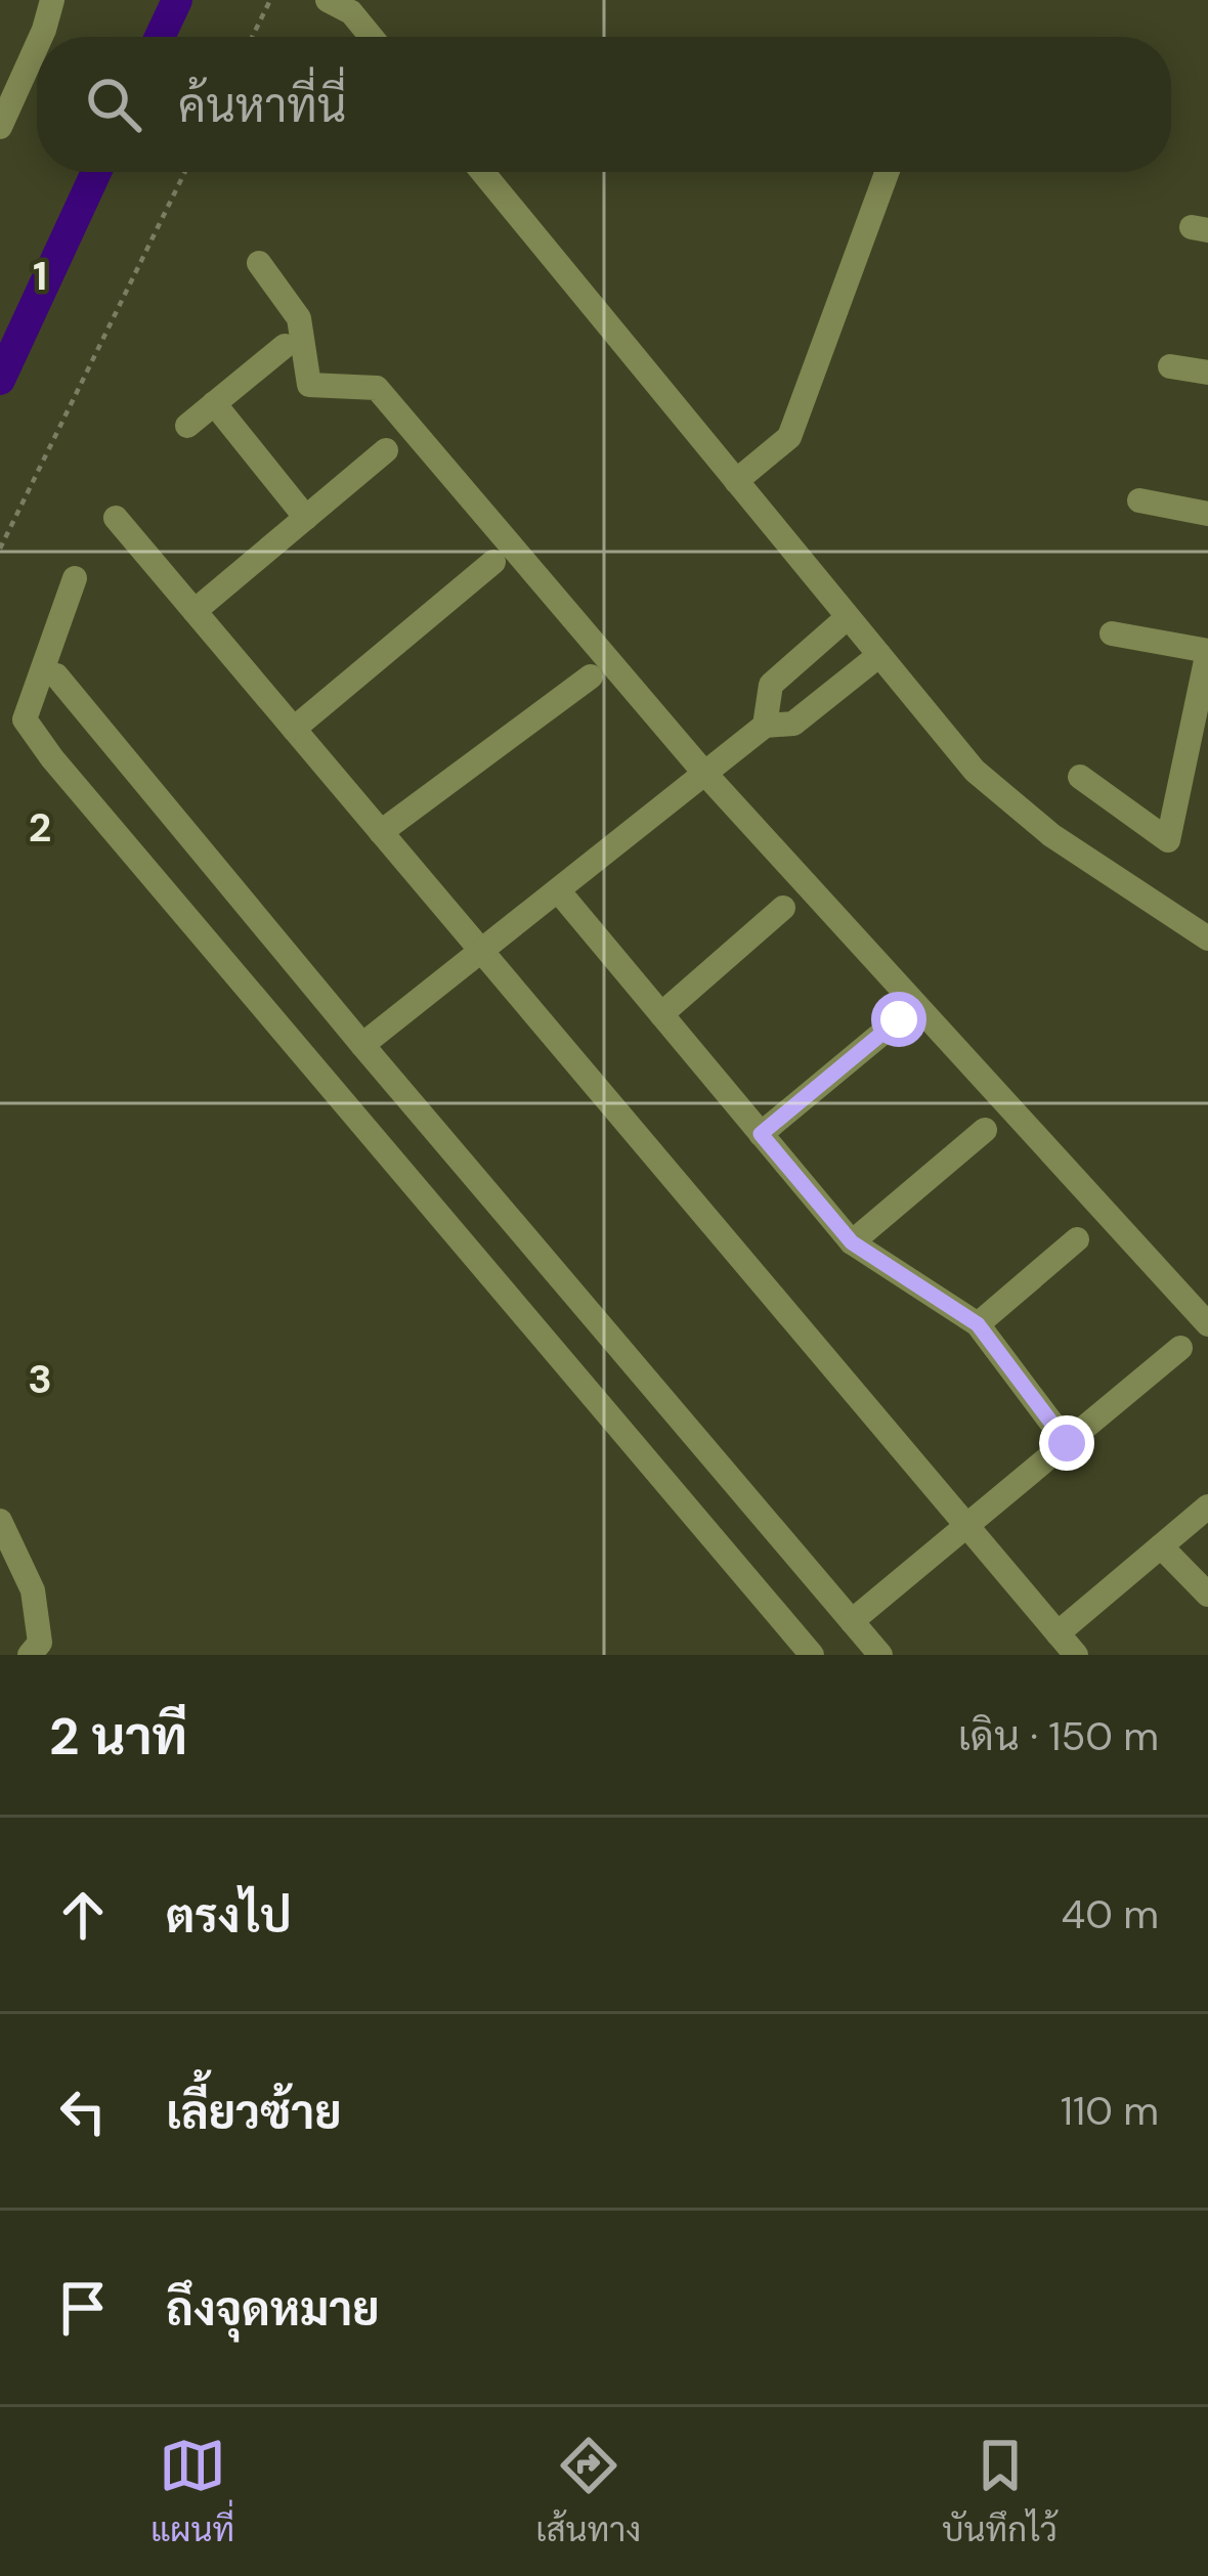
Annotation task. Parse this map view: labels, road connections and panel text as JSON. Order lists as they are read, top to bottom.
{
  "page": {
    "search": "ค้นหาที่นี่",
    "heading": ["2 นาที", "เดิน · 150 m"],
    "list": [
      ["ตรงไป", "40 m"],
      ["เลี้ยวซ้าย", "110 m"],
      "ถึงจุดหมาย"
    ],
    "nav": ["แผนที่", "เส้นทาง", "บันทึกไว้"]
  },
  "grid": {
    "rows": ["1", "2", "3"]
  }
}
